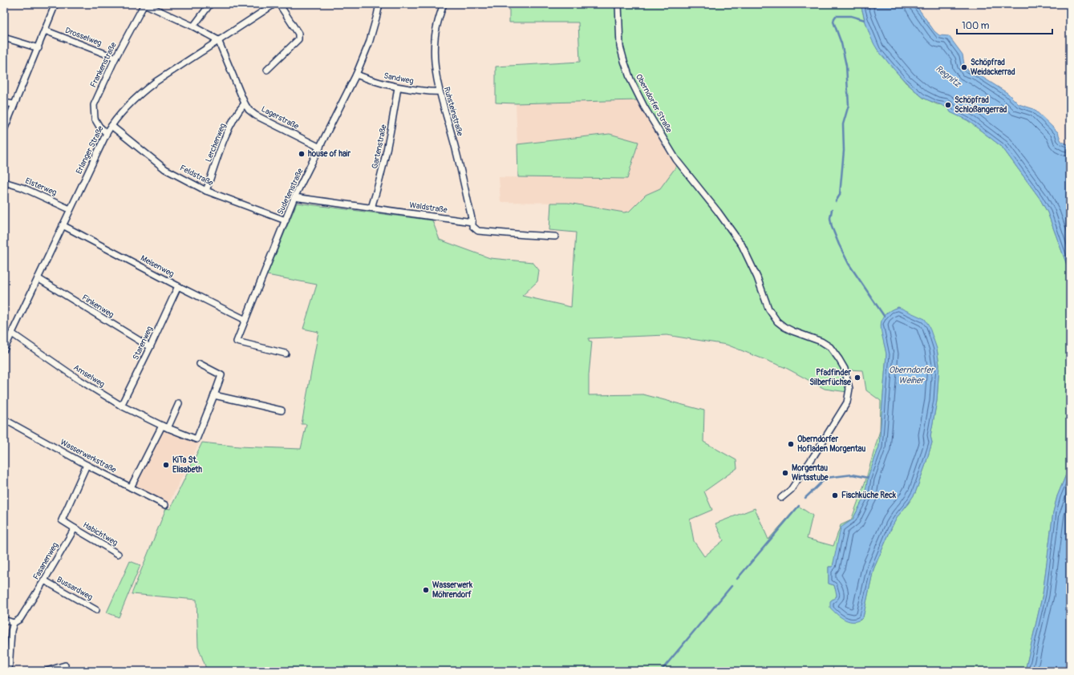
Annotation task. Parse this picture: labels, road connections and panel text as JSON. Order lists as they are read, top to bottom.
{
  "streets": {
    "street": [
      "Drosselweg",
      "Frankenstraße",
      "Sandweg",
      "Oberndorfer Straße",
      "Ruhsteinstraße",
      "Lagerstraße",
      "Lerchenweg",
      "Gartenstraße",
      "Erlanger Straße",
      "Feldstraße",
      "Elsterweg",
      "Sudetenstraße",
      "Waldstraße",
      "Meisenweg",
      "Finkenweg",
      "Starenweg",
      "Amselweg",
      "Wasserwerkstraße",
      "Habichtweg",
      "Fasanenweg",
      "Bussardweg"
    ]
  },
  "crossings": [
    ["Drosselweg", "Frankenstraße"],
    ["Frankenstraße", "Erlanger Straße"],
    ["Sandweg", "Ruhsteinstraße"],
    ["Sandweg", "Gartenstraße"],
    ["Sandweg", "Sudetenstraße"],
    ["Ruhsteinstraße", "Waldstraße"],
    ["Lagerstraße", "Lerchenweg"],
    ["Lagerstraße", "Erlanger Straße"],
    ["Lagerstraße", "Sudetenstraße"],
    ["Lerchenweg", "Feldstraße"],
    ["Gartenstraße", "Waldstraße"],
    ["Erlanger Straße", "Feldstraße"],
    ["Erlanger Straße", "Elsterweg"],
    ["Erlanger Straße", "Meisenweg"],
    ["Erlanger Straße", "Finkenweg"],
    ["Erlanger Straße", "Amselweg"],
    ["Feldstraße", "Sudetenstraße"],
    ["Sudetenstraße", "Waldstraße"],
    ["Sudetenstraße", "Meisenweg"],
    ["Meisenweg", "Starenweg"],
    ["Finkenweg", "Starenweg"],
    ["Starenweg", "Amselweg"],
    ["Habichtweg", "Fasanenweg"],
    ["Fasanenweg", "Bussardweg"]
  ],
  "water": ["Regnitz", "Oberndorfer Weiher"],
  "places": [
    "Schöpfrad Weidackerrad",
    "Schöpfrad Schloßangerrad",
    "house of hair",
    "Pfadfinder Silberfüchse",
    "Oberndorfer Hofladen Morgentau",
    "KiTa St. Elisabeth",
    "Morgentau Wirtsstube",
    "Fischküche Reck",
    "Wasserwerk Möhrendorf"
  ],
  "scale_bar": "100 m"
}
